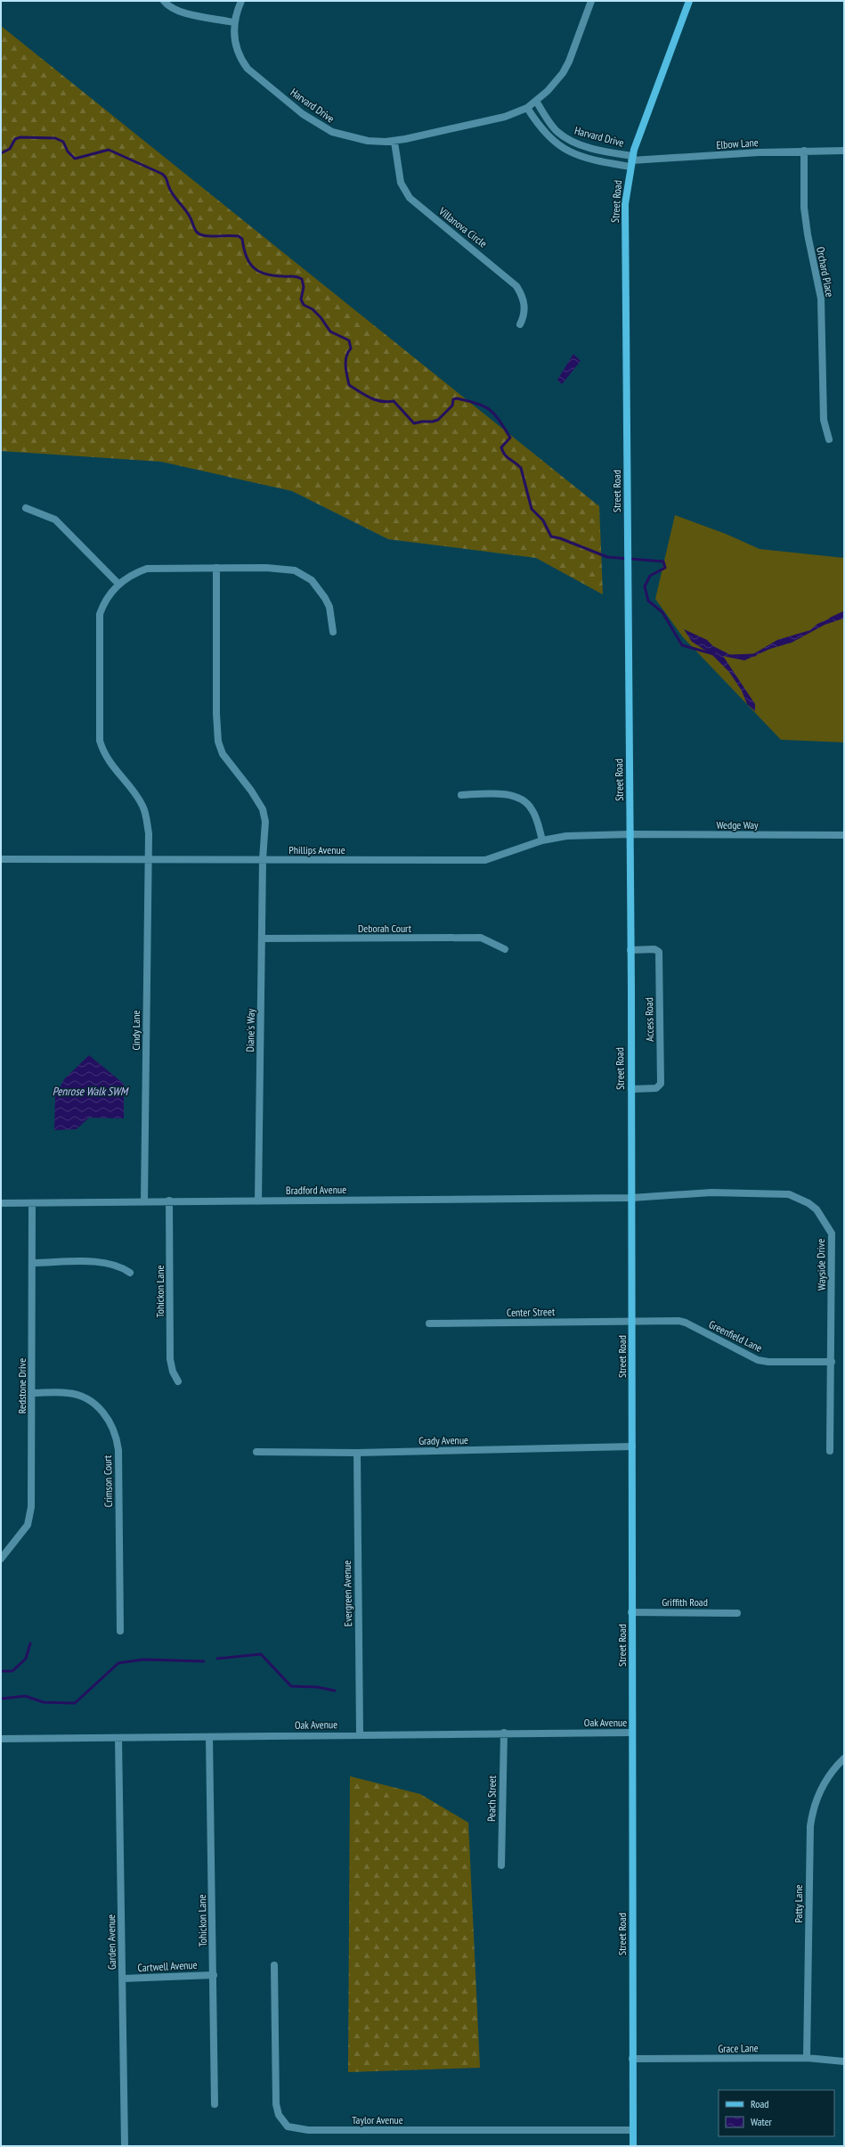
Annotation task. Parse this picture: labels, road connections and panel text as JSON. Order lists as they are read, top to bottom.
{
  "streets": {
    "main road": ["Street Road"],
    "street": [
      "Harvard Drive",
      "Elbow Lane",
      "Villanova Circle",
      "Orchard Place",
      "Wedge Way",
      "Phillips Avenue",
      "Deborah Court",
      "Access Road",
      "Cindy Lane",
      "Diane's Way",
      "Bradford Avenue",
      "Wayside Drive",
      "Tohickon Lane",
      "Center Street",
      "Greenfield Lane",
      "Redstone Drive",
      "Grady Avenue",
      "Crimson Court",
      "Evergreen Avenue",
      "Griffith Road",
      "Oak Avenue",
      "Peach Street",
      "Patty Lane",
      "Garden Avenue",
      "Cartwell Avenue",
      "Grace Lane",
      "Taylor Avenue"
    ]
  },
  "crossings": [
    ["Harvard Drive", "Elbow Lane"],
    ["Harvard Drive", "Street Road"],
    ["Harvard Drive", "Villanova Circle"],
    ["Elbow Lane", "Street Road"],
    ["Elbow Lane", "Orchard Place"],
    ["Street Road", "Wedge Way"],
    ["Street Road", "Phillips Avenue"],
    ["Street Road", "Access Road"],
    ["Street Road", "Bradford Avenue"],
    ["Street Road", "Wayside Drive"],
    ["Street Road", "Center Street"],
    ["Street Road", "Greenfield Lane"],
    ["Street Road", "Grady Avenue"],
    ["Street Road", "Griffith Road"],
    ["Street Road", "Oak Avenue"],
    ["Street Road", "Grace Lane"],
    ["Street Road", "Taylor Avenue"],
    ["Wedge Way", "Phillips Avenue"],
    ["Phillips Avenue", "Cindy Lane"],
    ["Phillips Avenue", "Diane's Way"],
    ["Deborah Court", "Diane's Way"],
    ["Cindy Lane", "Diane's Way"],
    ["Cindy Lane", "Bradford Avenue"],
    ["Diane's Way", "Bradford Avenue"],
    ["Bradford Avenue", "Wayside Drive"],
    ["Bradford Avenue", "Tohickon Lane"],
    ["Bradford Avenue", "Redstone Drive"],
    ["Wayside Drive", "Greenfield Lane"],
    ["Tohickon Lane", "Oak Avenue"],
    ["Tohickon Lane", "Cartwell Avenue"],
    ["Center Street", "Greenfield Lane"],
    ["Redstone Drive", "Crimson Court"],
    ["Grady Avenue", "Evergreen Avenue"],
    ["Evergreen Avenue", "Oak Avenue"],
    ["Oak Avenue", "Peach Street"],
    ["Oak Avenue", "Garden Avenue"],
    ["Patty Lane", "Grace Lane"],
    ["Garden Avenue", "Cartwell Avenue"]
  ],
  "water": ["Penrose Walk SWM"],
  "legend": ["Road", "Water"]
}
